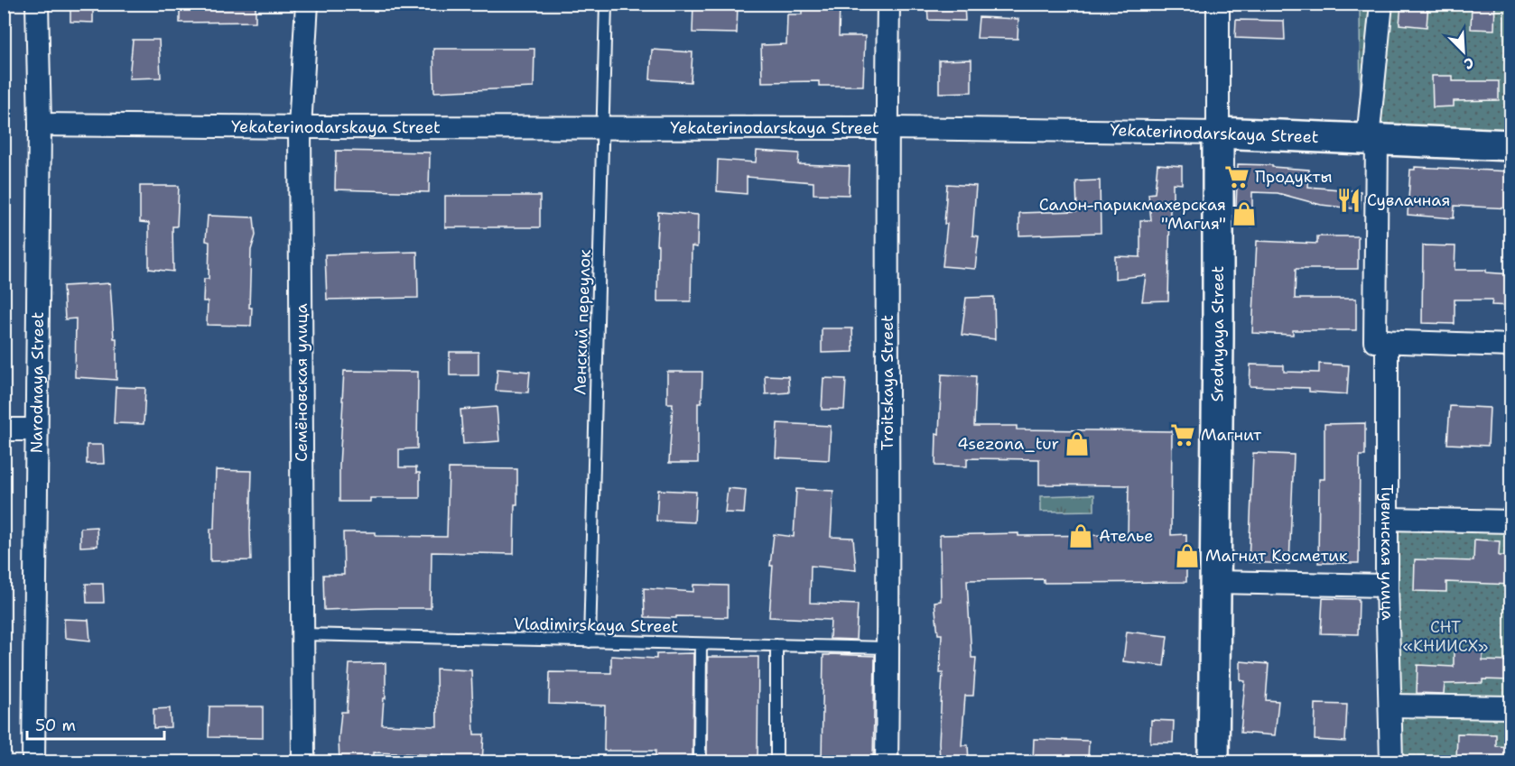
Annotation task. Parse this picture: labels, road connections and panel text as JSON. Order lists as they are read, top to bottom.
{
  "streets": {
    "street": [
      "Yekaterinodarskaya Street",
      "Srednyaya Street",
      "Narodnaya Street",
      "Семёновская улица",
      "Troitskaya Street",
      "Тувинская улица"
    ],
    "lane": ["Ленский переулок", "Vladimirskaya Street"]
  },
  "crossings": [
    ["Yekaterinodarskaya Street", "Ленский переулок"],
    ["Yekaterinodarskaya Street", "Srednyaya Street"],
    ["Yekaterinodarskaya Street", "Narodnaya Street"],
    ["Yekaterinodarskaya Street", "Семёновская улица"],
    ["Yekaterinodarskaya Street", "Troitskaya Street"],
    ["Yekaterinodarskaya Street", "Тувинская улица"],
    ["Ленский переулок", "Vladimirskaya Street"],
    ["Семёновская улица", "Vladimirskaya Street"],
    ["Troitskaya Street", "Vladimirskaya Street"]
  ],
  "parks": ["СНТ «КНИИСХ»"],
  "places": {
    "supermarket": ["Продукты", "Магнит"],
    "restaurant": ["Сувлачная"],
    "shop": [
      "Салон-парикмахерская \"Магия\"",
      "4sezona_tur",
      "Ателье",
      "Магнит Косметик"
    ]
  },
  "scale_bar": "50 m",
  "north": "bottom right"
}
